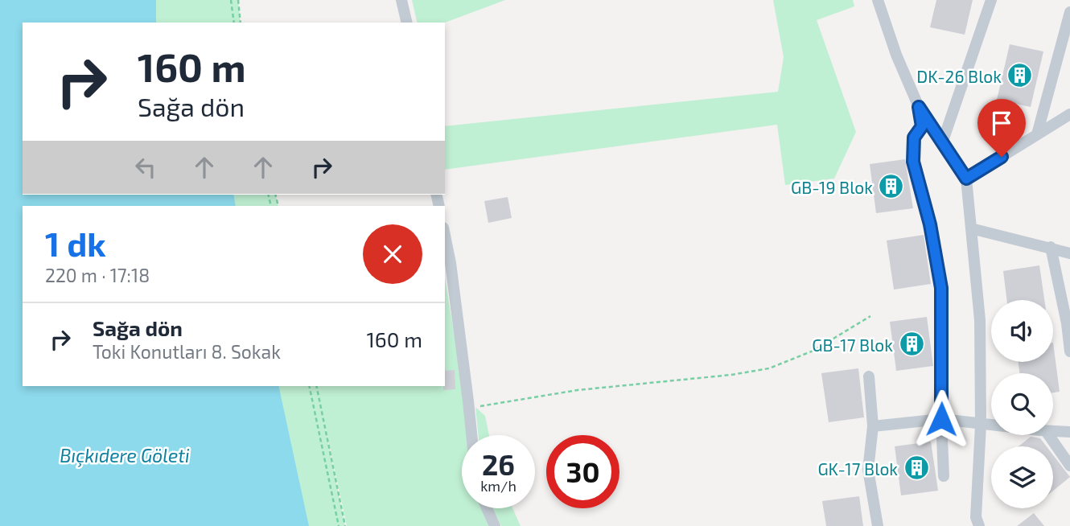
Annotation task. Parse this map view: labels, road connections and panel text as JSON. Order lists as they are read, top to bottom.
{
  "water": ["Bıçkıdere Göleti"],
  "places": {
    "building": [
      "DK-26 Blok",
      "GB-19 Blok",
      "GB-17 Blok",
      "GK-17 Blok"
    ]
  },
  "page": {
    "turn": ["160 m", "Sağa dön"],
    "heading": ["1 dk", "220 m · 17:18"],
    "list": [
      {
        "name": "Sağa dön",
        "note": "Toki Konutları 8. Sokak",
        "value": "160 m"
      }
    ],
    "speed": "26 km/h",
    "limit": "30"
  }
}
